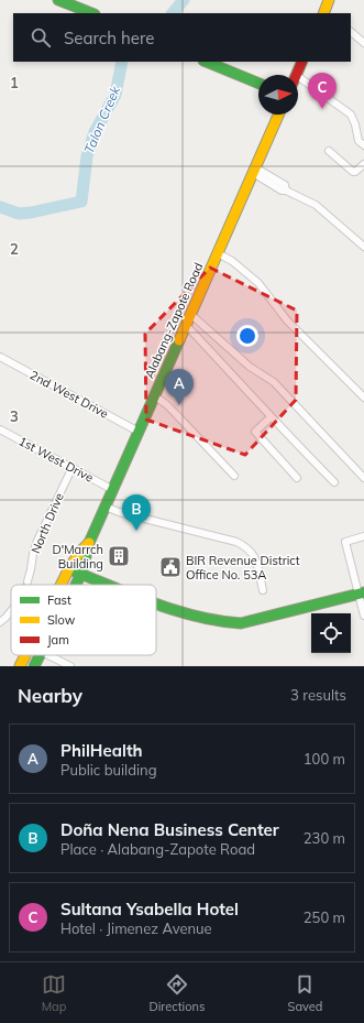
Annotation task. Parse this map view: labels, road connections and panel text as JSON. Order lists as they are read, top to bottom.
{
  "streets": {
    "main road": ["Alabang-Zapote Road"],
    "street": ["2nd West Drive", "1st West Drive", "North Drive"]
  },
  "crossings": [
    ["Alabang-Zapote Road", "2nd West Drive"],
    ["Alabang-Zapote Road", "1st West Drive"],
    ["1st West Drive", "North Drive"]
  ],
  "water": ["Talon Creek"],
  "places": {
    "building": ["D'Marrch Building"],
    "public building": ["BIR Revenue District Office No. 53A"]
  },
  "legend": ["Fast", "Slow", "Jam"],
  "north": "right",
  "page": {
    "search": "Search here",
    "pins": ["C", "A", "B"],
    "heading": ["Nearby", "3 results"],
    "list": [
      {
        "mark": "A",
        "name": "PhilHealth",
        "note": "Public building",
        "value": "100 m"
      },
      {
        "mark": "B",
        "name": "Doña Nena Business Center",
        "note": "Place · Alabang-Zapote Road",
        "value": "230 m"
      },
      {
        "mark": "C",
        "name": "Sultana Ysabella Hotel",
        "note": "Hotel · Jimenez Avenue",
        "value": "250 m"
      }
    ],
    "nav": ["Map", "Directions", "Saved"]
  },
  "grid": {
    "rows": ["1", "2", "3"]
  }
}
